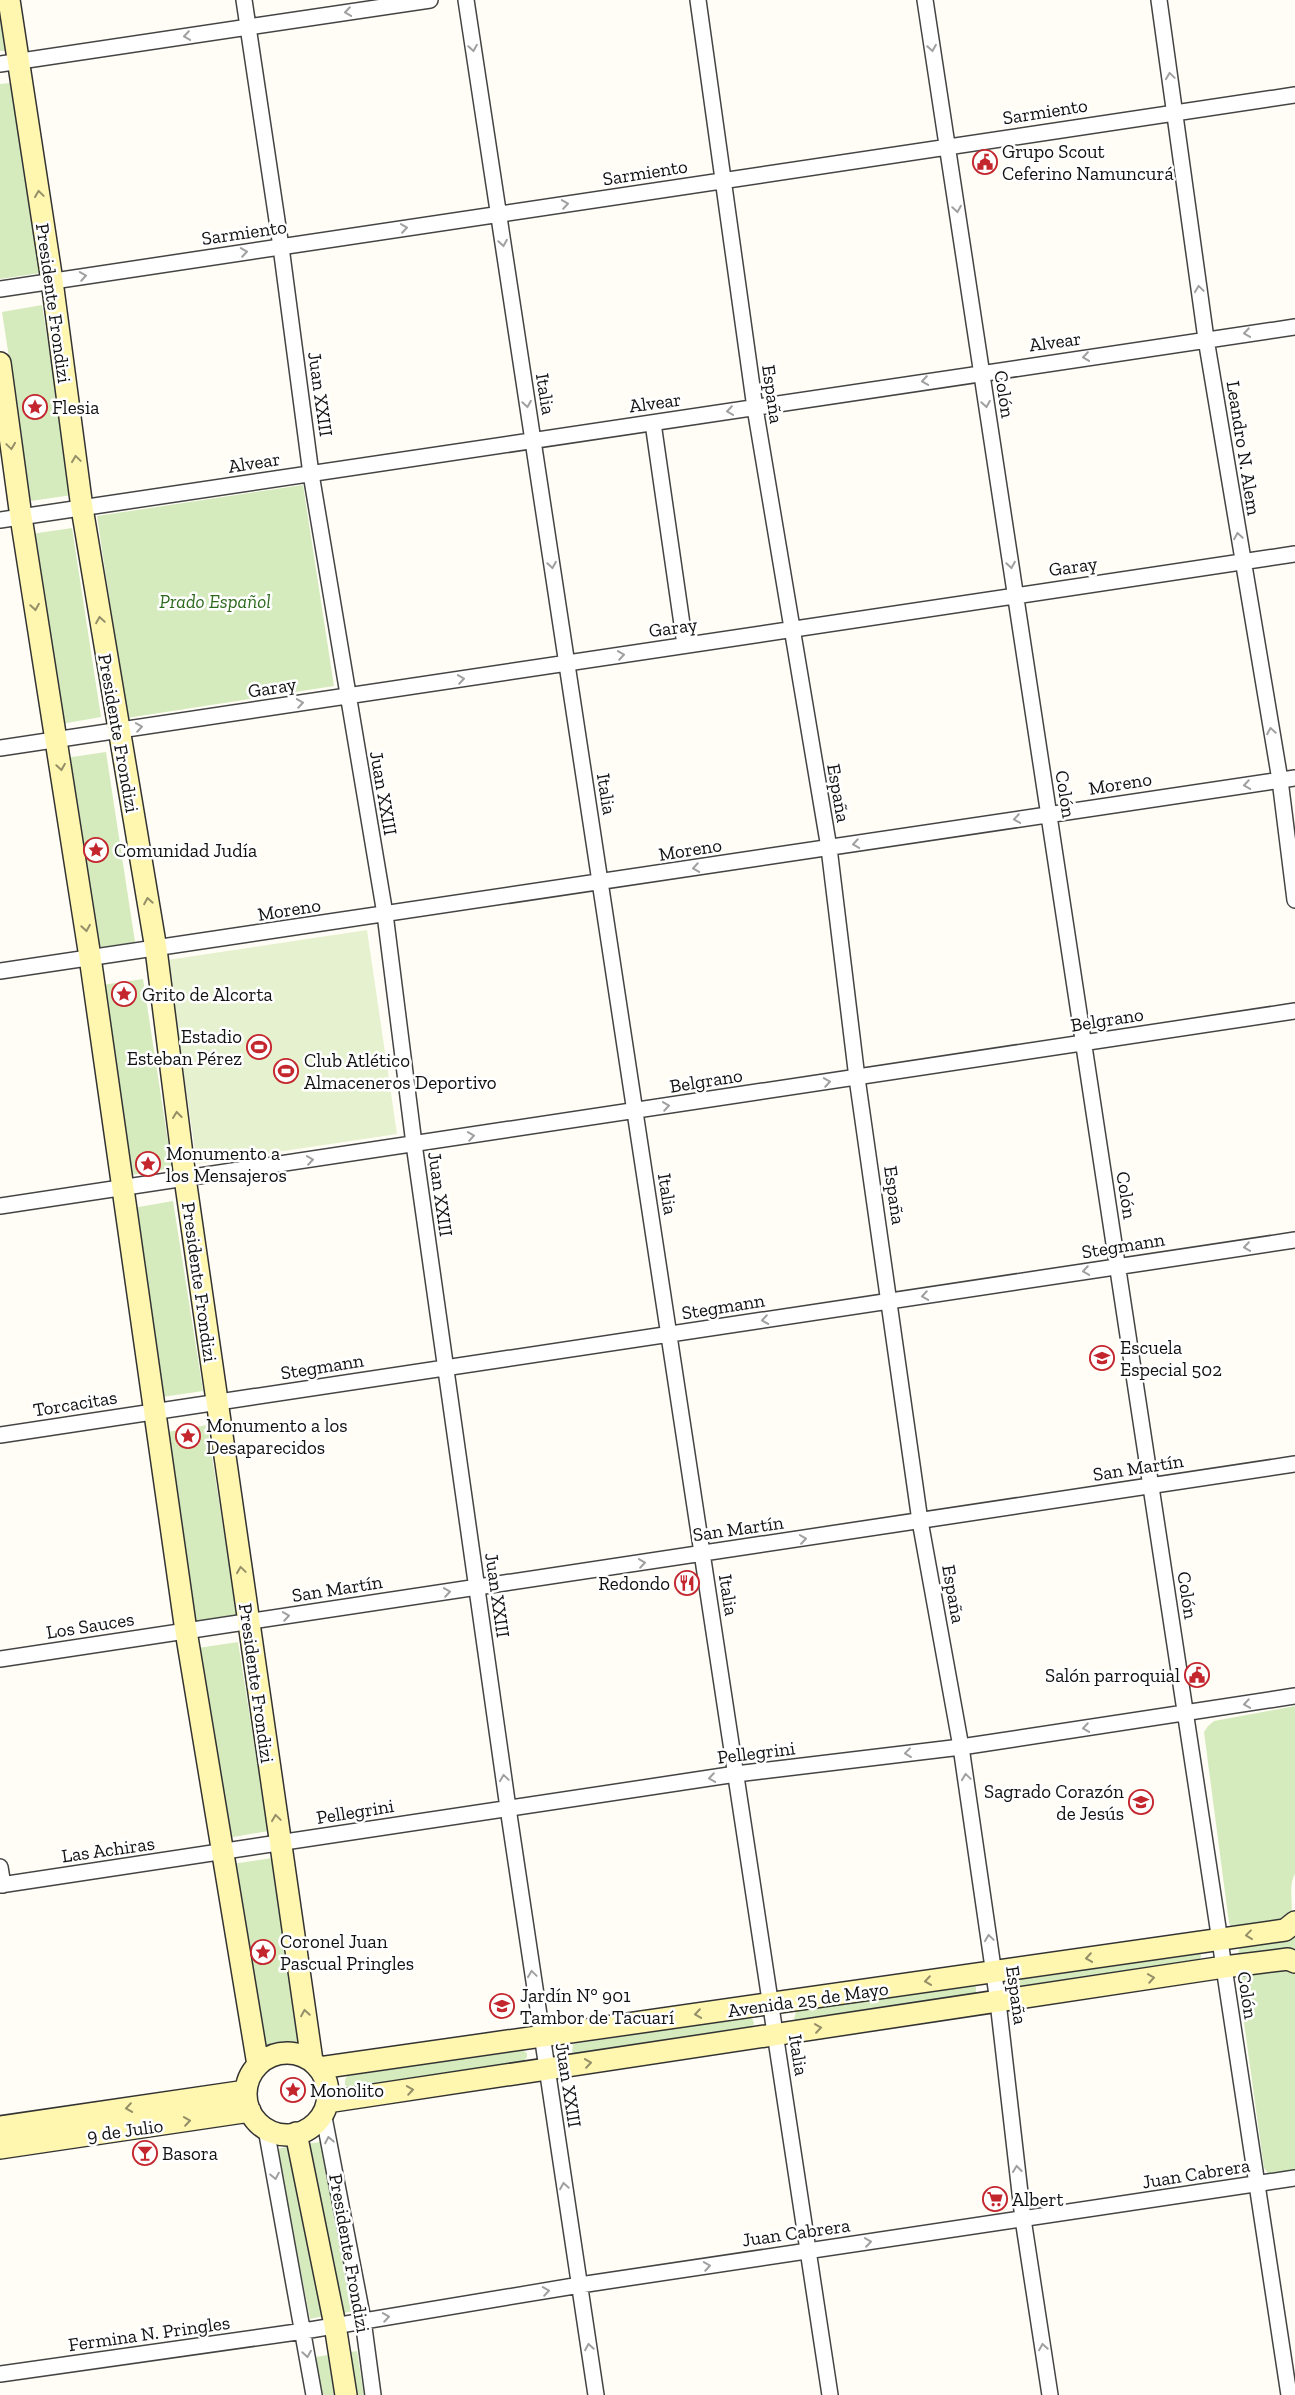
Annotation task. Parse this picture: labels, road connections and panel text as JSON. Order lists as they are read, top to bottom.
{
  "streets": {
    "main road": ["Presidente Frondizi", "Avenida 25 de Mayo", "9 de Julio"],
    "street": [
      "Sarmiento",
      "Alvear",
      "Juan XXIII",
      "Italia",
      "España",
      "Colón",
      "Leandro N. Alem",
      "Garay",
      "Moreno",
      "Belgrano",
      "Stegmann",
      "Torcacitas",
      "San Martín",
      "Los Sauces",
      "Pellegrini",
      "Las Achiras",
      "Juan Cabrera",
      "Fermina N. Pringles"
    ]
  },
  "crossings": [
    ["Sarmiento", "Presidente Frondizi"],
    ["Sarmiento", "Juan XXIII"],
    ["Sarmiento", "Italia"],
    ["Sarmiento", "España"],
    ["Sarmiento", "Colón"],
    ["Sarmiento", "Leandro N. Alem"],
    ["Presidente Frondizi", "Alvear"],
    ["Presidente Frondizi", "Garay"],
    ["Presidente Frondizi", "Moreno"],
    ["Presidente Frondizi", "Belgrano"],
    ["Presidente Frondizi", "Stegmann"],
    ["Presidente Frondizi", "San Martín"],
    ["Presidente Frondizi", "Pellegrini"],
    ["Presidente Frondizi", "Avenida 25 de Mayo"],
    ["Presidente Frondizi", "9 de Julio"],
    ["Presidente Frondizi", "Juan Cabrera"],
    ["Alvear", "Juan XXIII"],
    ["Alvear", "Italia"],
    ["Alvear", "España"],
    ["Alvear", "Colón"],
    ["Alvear", "Leandro N. Alem"],
    ["Juan XXIII", "Garay"],
    ["Juan XXIII", "Moreno"],
    ["Juan XXIII", "Belgrano"],
    ["Juan XXIII", "Stegmann"],
    ["Juan XXIII", "San Martín"],
    ["Juan XXIII", "Pellegrini"],
    ["Juan XXIII", "Avenida 25 de Mayo"],
    ["Juan XXIII", "Juan Cabrera"],
    ["Italia", "Garay"],
    ["Italia", "Moreno"],
    ["Italia", "Belgrano"],
    ["Italia", "Stegmann"],
    ["Italia", "San Martín"],
    ["Italia", "Pellegrini"],
    ["Italia", "Avenida 25 de Mayo"],
    ["Italia", "Juan Cabrera"],
    ["España", "Garay"],
    ["España", "Moreno"],
    ["España", "Belgrano"],
    ["España", "Stegmann"],
    ["España", "San Martín"],
    ["España", "Pellegrini"],
    ["España", "Avenida 25 de Mayo"],
    ["España", "Juan Cabrera"],
    ["Colón", "Garay"],
    ["Colón", "Moreno"],
    ["Colón", "Belgrano"],
    ["Colón", "Stegmann"],
    ["Colón", "San Martín"],
    ["Colón", "Pellegrini"],
    ["Colón", "Avenida 25 de Mayo"],
    ["Colón", "Juan Cabrera"],
    ["Leandro N. Alem", "Garay"],
    ["Leandro N. Alem", "Moreno"],
    ["Stegmann", "Torcacitas"],
    ["San Martín", "Los Sauces"],
    ["Pellegrini", "Las Achiras"],
    ["Avenida 25 de Mayo", "9 de Julio"],
    ["Juan Cabrera", "Fermina N. Pringles"]
  ],
  "one_way": [
    "Sarmiento",
    "Alvear",
    "Leandro N. Alem",
    "Garay",
    "Moreno",
    "Belgrano",
    "Stegmann",
    "San Martín",
    "Pellegrini",
    "Juan Cabrera"
  ],
  "parks": ["Prado Español"],
  "places": {
    "public building": ["Grupo Scout Ceferino Namuncurá", "Salón parroquial"],
    "place": [
      "Flesia",
      "Comunidad Judía",
      "Grito de Alcorta",
      "Monumento a los Mensajeros",
      "Monumento a los Desaparecidos",
      "Coronel Juan Pascual Pringles",
      "Monolito"
    ],
    "sports": ["Estadio Esteban Pérez", "Club Atlético Almaceneros Deportivo"],
    "school or university": ["Escuela Especial 502", "Sagrado Corazón de Jesús", "Jardín N° 901 Tambor de Tacuarí"],
    "restaurant": ["Redondo"],
    "bar": ["Basora"],
    "supermarket": ["Albert"]
  }
}
